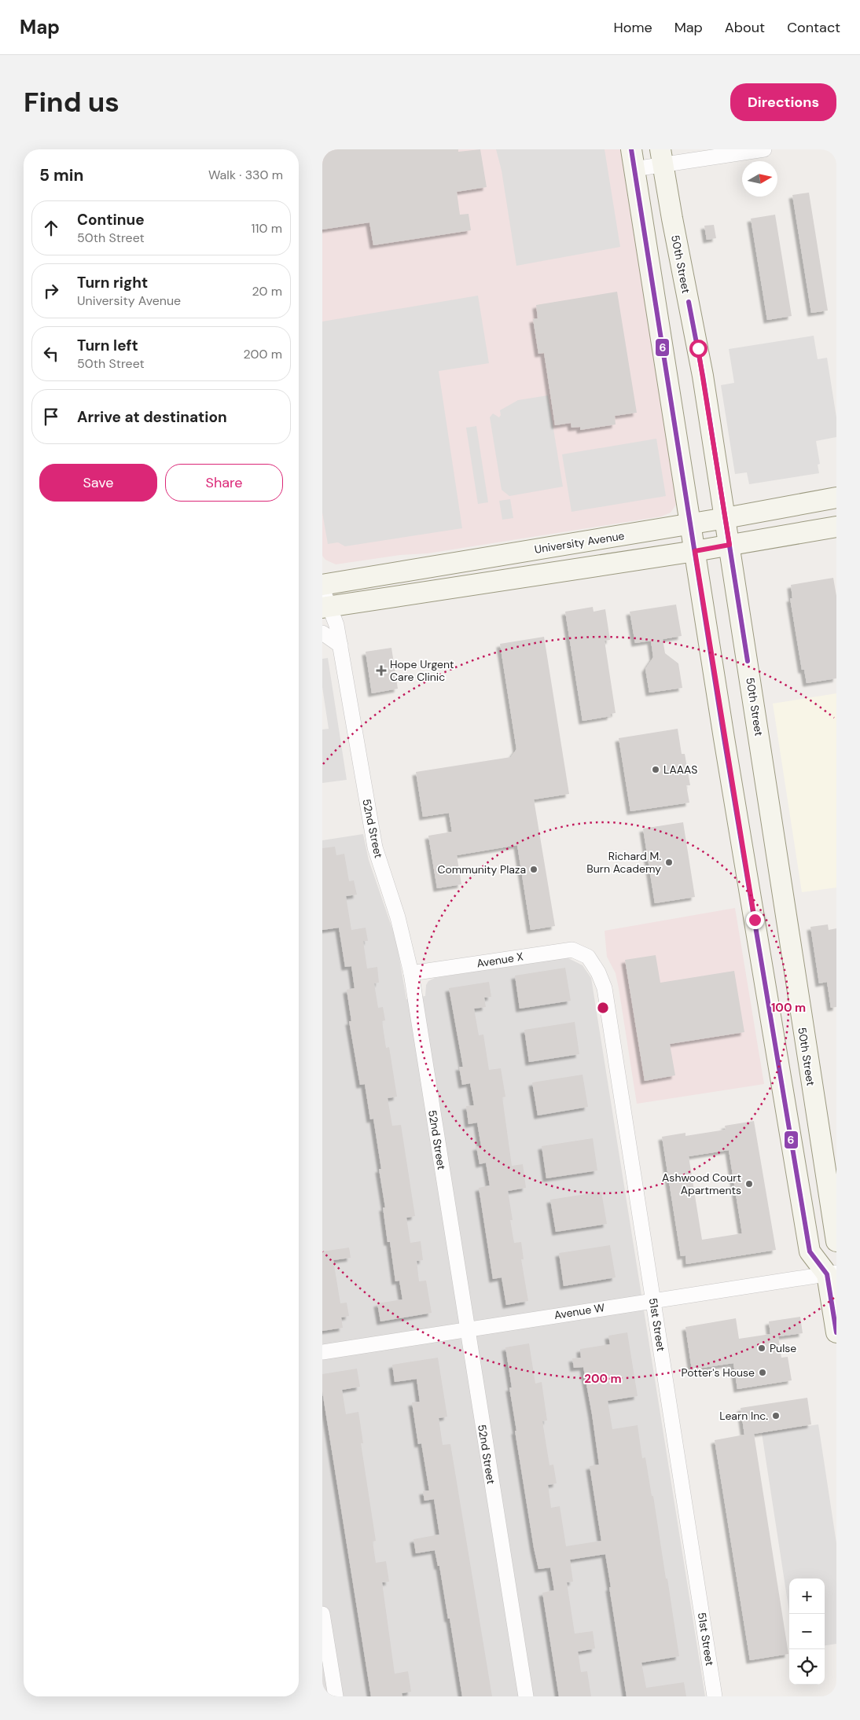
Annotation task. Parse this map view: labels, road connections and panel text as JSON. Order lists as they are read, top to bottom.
{
  "streets": {
    "main road": ["50th Street", "University Avenue"],
    "street": [
      "52nd Street",
      "Avenue X",
      "Avenue W",
      "51st Street"
    ]
  },
  "crossings": [
    ["50th Street", "University Avenue"],
    ["52nd Street", "Avenue X"],
    ["52nd Street", "Avenue W"],
    ["Avenue X", "51st Street"],
    ["Avenue W", "51st Street"]
  ],
  "places": {
    "health": ["Hope Urgent Care Clinic"],
    "other": [
      "LAAAS",
      "Richard M. Burn Academy",
      "Community Plaza",
      "Ashwood Court Apartments",
      "Pulse",
      "Potter's House",
      "Learn Inc."
    ]
  },
  "lines": ["transit line 6"],
  "north": "right",
  "page": {
    "header": "Map",
    "nav": [
      "Home",
      "Map",
      "About",
      "Contact"
    ],
    "buttons": [
      "Directions",
      ["Save", "Share"]
    ],
    "title": "Find us",
    "heading": ["5 min", "Walk · 330 m"],
    "list": [
      ["Continue", "50th Street", "110 m"],
      ["Turn right", "University Avenue", "20 m"],
      ["Turn left", "50th Street", "200 m"],
      "Arrive at destination"
    ],
    "map_buttons": ["+", "−"]
  },
  "rings": ["100 m", "200 m"]
}
